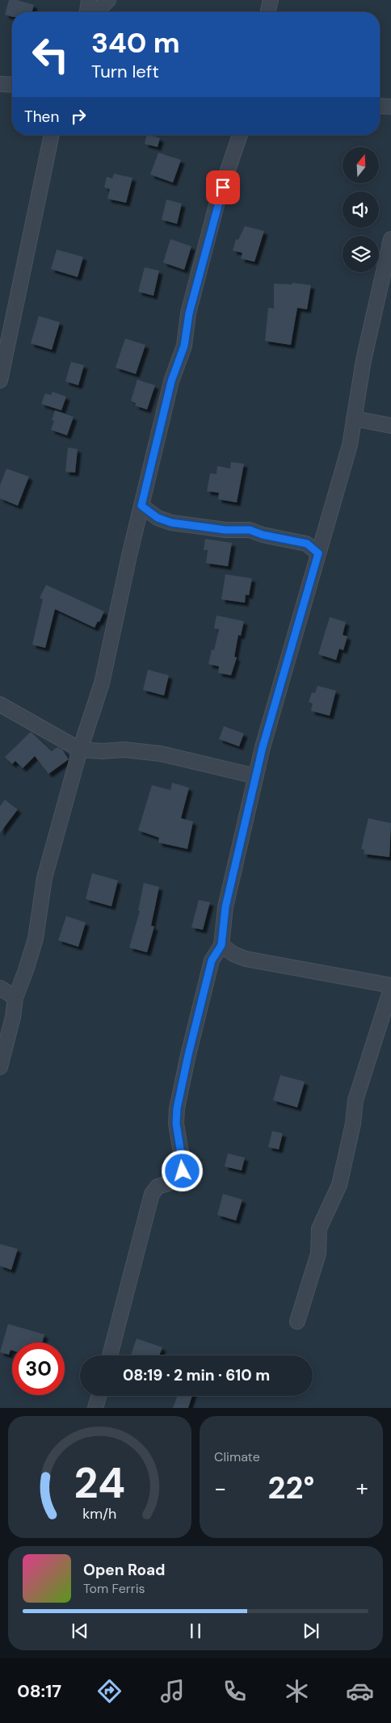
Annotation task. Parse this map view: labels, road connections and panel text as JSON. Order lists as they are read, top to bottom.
{
  "north": "top",
  "page": {
    "turn": ["340 m", "Turn left"],
    "then": "Then",
    "limit": "30",
    "trip": "08:19 · 2 min · 610 m",
    "tile": "Climate",
    "heat": ["−", "22°", "+"],
    "song": ["Open Road", "Tom Ferris"],
    "tabs": "08:17",
    "gauge": ["24", "km/h"]
  }
}
